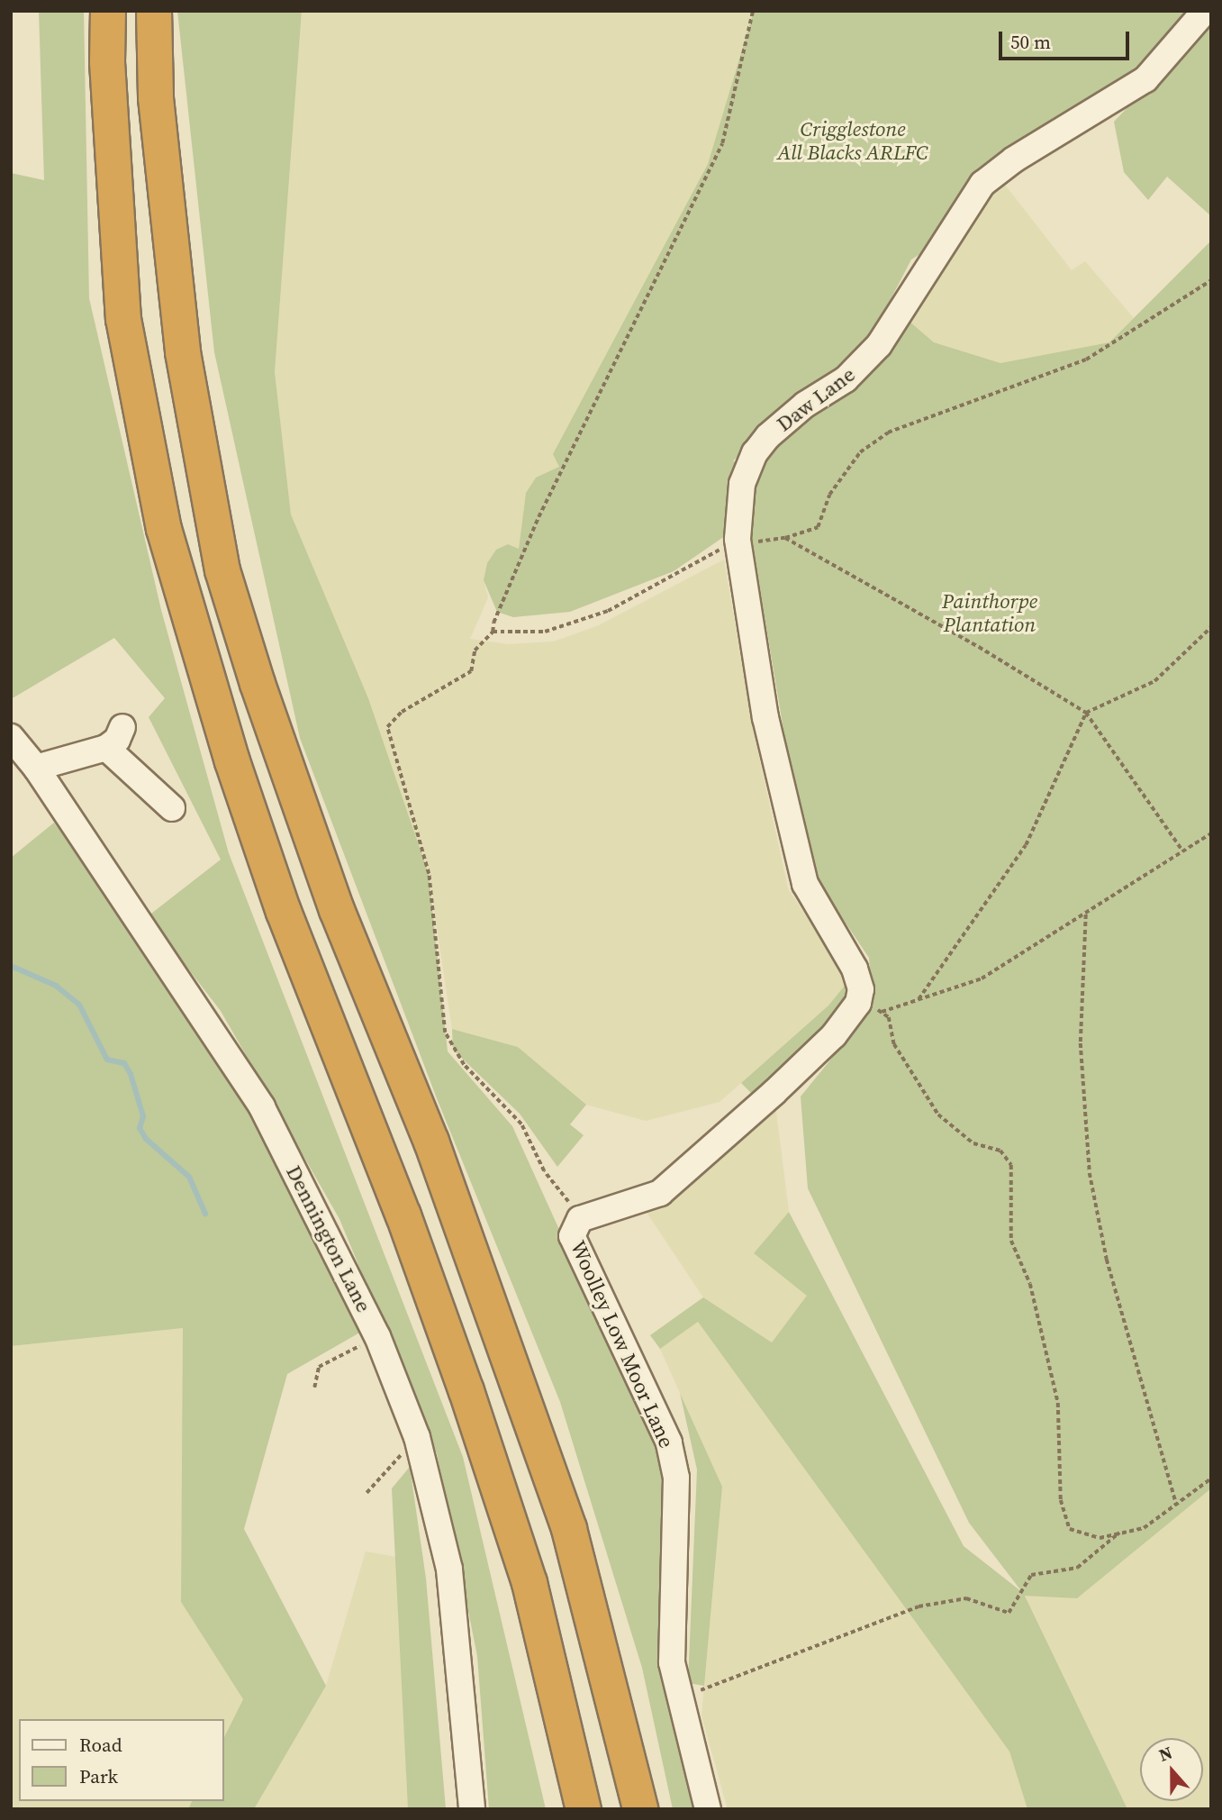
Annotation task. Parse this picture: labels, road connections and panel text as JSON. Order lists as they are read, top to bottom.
{
  "streets": {
    "street": ["Daw Lane", "Dennington Lane", "Woolley Low Moor Lane"]
  },
  "crossings": [
    ["Daw Lane", "Woolley Low Moor Lane"]
  ],
  "parks": ["Crigglestone All Blacks ARLFC", "Painthorpe Plantation"],
  "legend": ["Road", "Park"],
  "scale_bar": "50 m",
  "north": "top"
}
